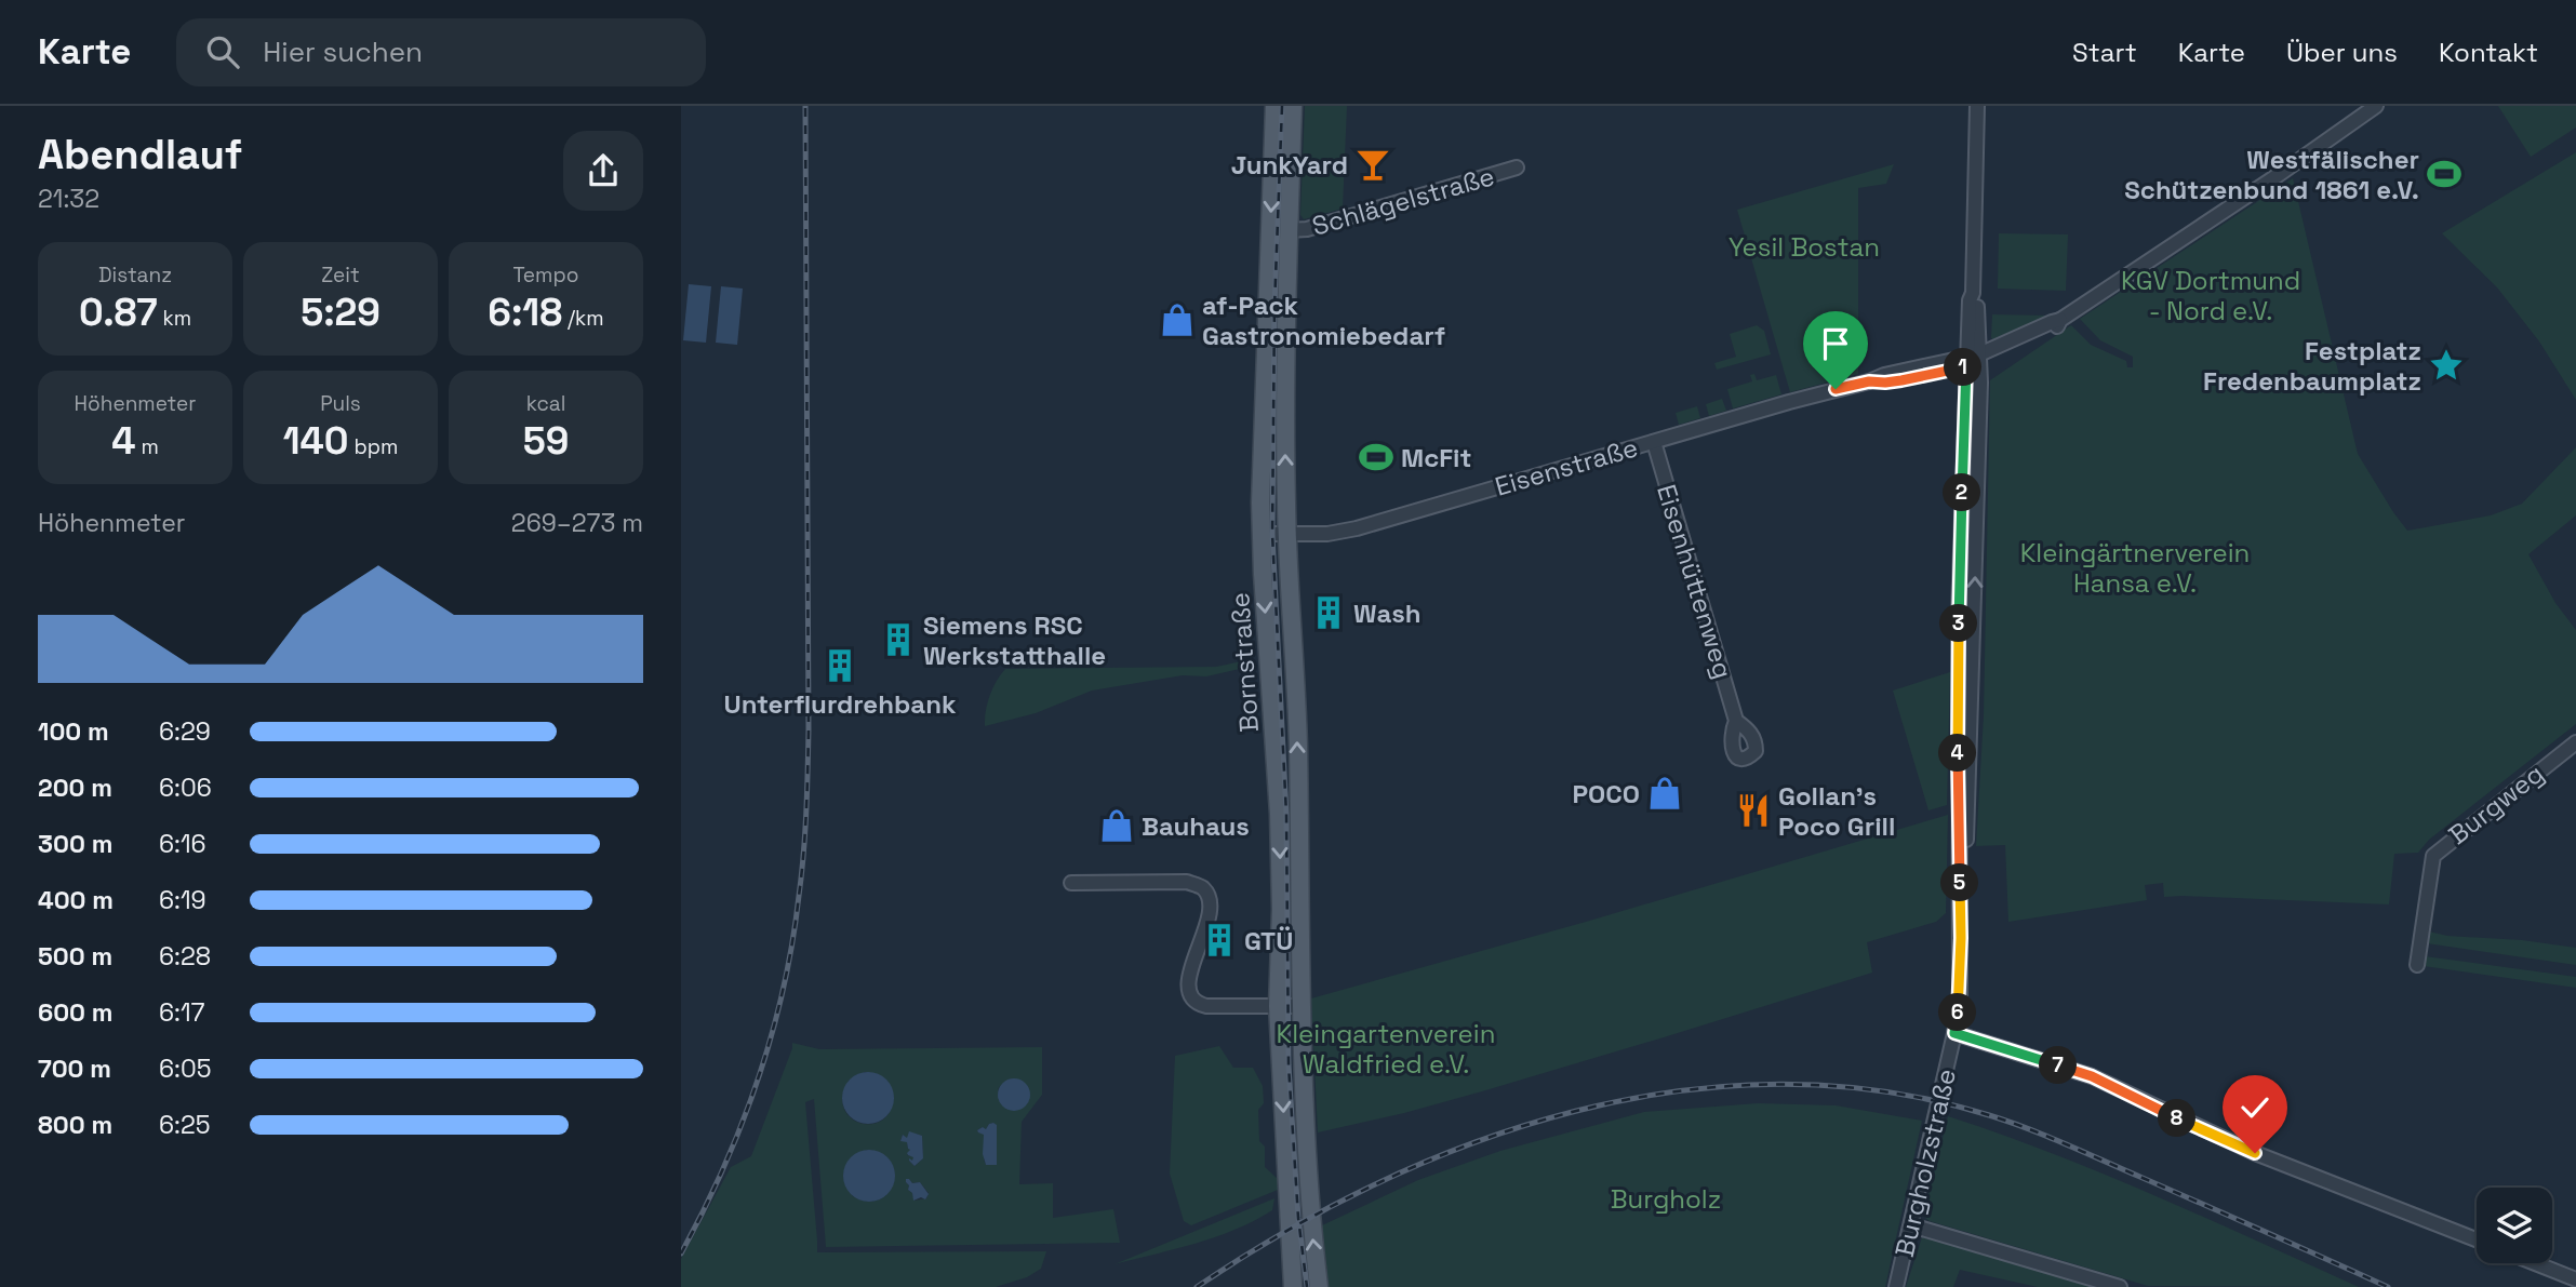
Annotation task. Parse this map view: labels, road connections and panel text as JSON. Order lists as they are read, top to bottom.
{
  "streets": {
    "main road": ["Bornstraße"],
    "street": [
      "Schlägelstraße",
      "Eisenstraße",
      "Eisenhüttenweg",
      "Burgweg",
      "Burgholzstraße"
    ]
  },
  "crossings": [
    ["Schlägelstraße", "Bornstraße"],
    ["Eisenstraße", "Eisenhüttenweg"],
    ["Eisenstraße", "Bornstraße"],
    ["Eisenstraße", "Burgholzstraße"]
  ],
  "parks": [
    "Yesil Bostan",
    "KGV Dortmund - Nord e.V.",
    "Kleingärtnerverein Hansa e.V.",
    "Kleingartenverein Waldfried e.V.",
    "Burgholz"
  ],
  "places": {
    "bar": ["JunkYard"],
    "sports": ["Westfälischer Schützenbund 1861 e.V.", "McFit"],
    "shop": ["af-Pack Gastronomiebedarf", "POCO", "Bauhaus"],
    "place": ["Festplatz Fredenbaumplatz"],
    "building": [
      "Wash",
      "Siemens RSC Werkstatthalle",
      "Unterflurdrehbank",
      "GTÜ"
    ],
    "restaurant": ["Gollan's Poco Grill"]
  },
  "page": {
    "header": "Karte",
    "search": "Hier suchen",
    "nav": [
      "Start",
      "Karte",
      "Über uns",
      "Kontakt"
    ],
    "heading": ["Abendlauf", "21:32"],
    "stats": [
      ["Distanz", "0.87 km"],
      ["Zeit", "5:29"],
      ["Tempo", "6:18 /km"],
      ["Höhenmeter", "4 m"],
      ["Puls", "140 bpm"],
      ["kcal", "59"]
    ],
    "pins": [
      "1",
      "2",
      "3",
      "4",
      "5",
      "6",
      "7",
      "8"
    ],
    "chart": ["Höhenmeter", "269–273 m"],
    "list": [
      {
        "name": "100 m",
        "note": "6:29"
      },
      {
        "name": "200 m",
        "note": "6:06"
      },
      {
        "name": "300 m",
        "note": "6:16"
      },
      {
        "name": "400 m",
        "note": "6:19"
      },
      {
        "name": "500 m",
        "note": "6:28"
      },
      {
        "name": "600 m",
        "note": "6:17"
      },
      {
        "name": "700 m",
        "note": "6:05"
      },
      {
        "name": "800 m",
        "note": "6:25"
      }
    ]
  }
}
